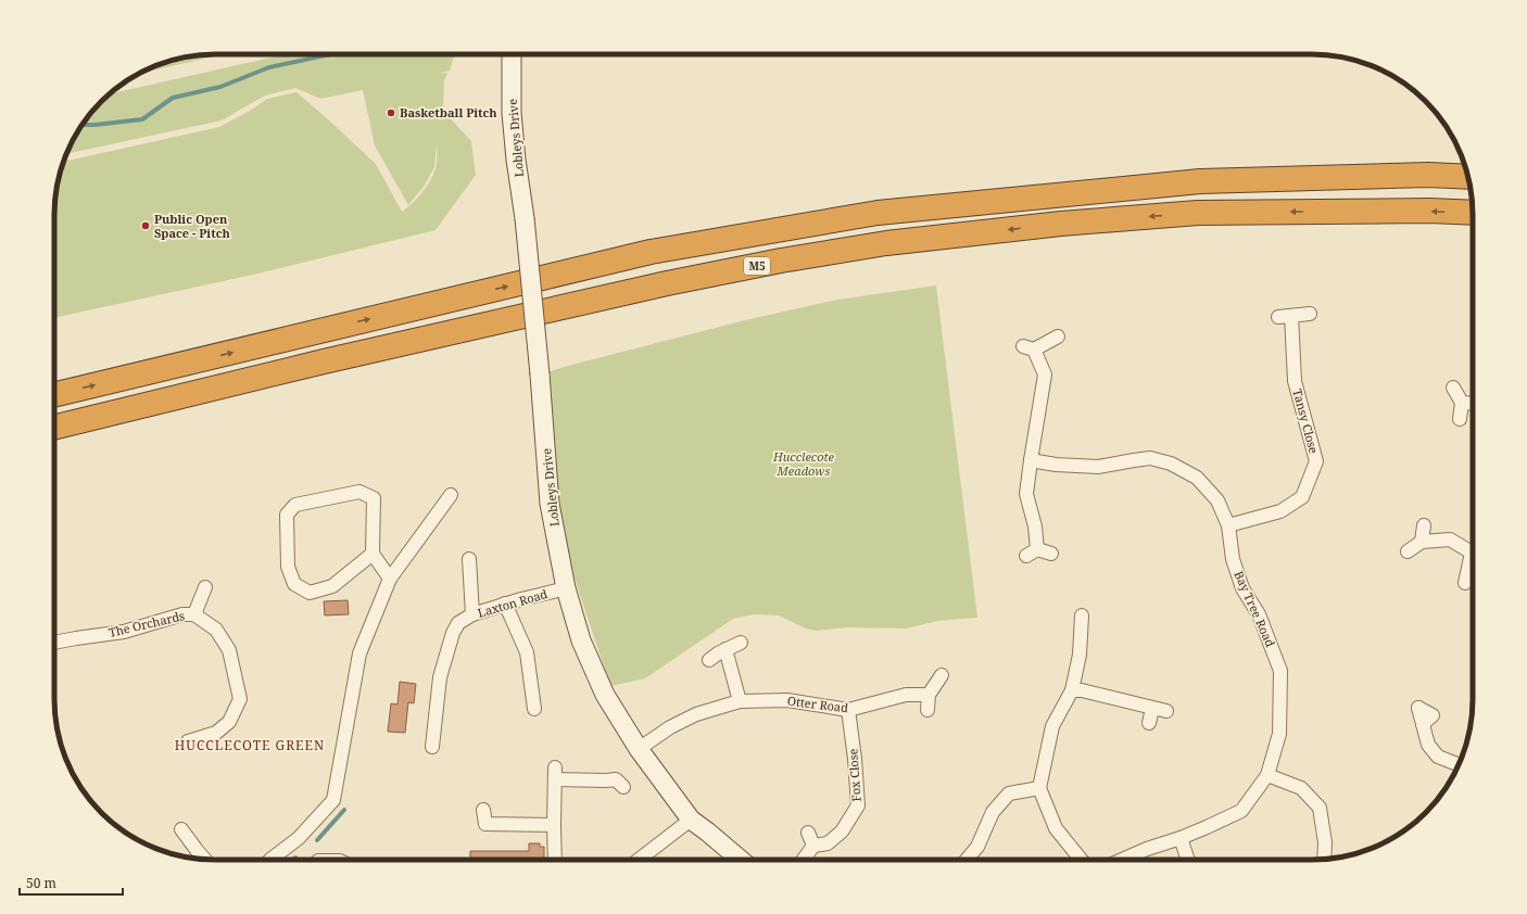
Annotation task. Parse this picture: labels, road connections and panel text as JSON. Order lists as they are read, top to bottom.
{
  "streets": {
    "highway": ["M5"],
    "street": [
      "Lobleys Drive",
      "Tansy Close",
      "Laxton Road",
      "Bay Tree Road",
      "The Orchards",
      "Otter Road",
      "Fox Close"
    ]
  },
  "crossings": [
    ["Lobleys Drive", "Laxton Road"],
    ["Lobleys Drive", "Otter Road"],
    ["Tansy Close", "Bay Tree Road"],
    ["Otter Road", "Fox Close"]
  ],
  "districts": ["HUCCLECOTE GREEN"],
  "parks": ["Hucclecote Meadows"],
  "places": ["Basketball Pitch", "Public Open Space - Pitch"],
  "scale_bar": "50 m"
}
